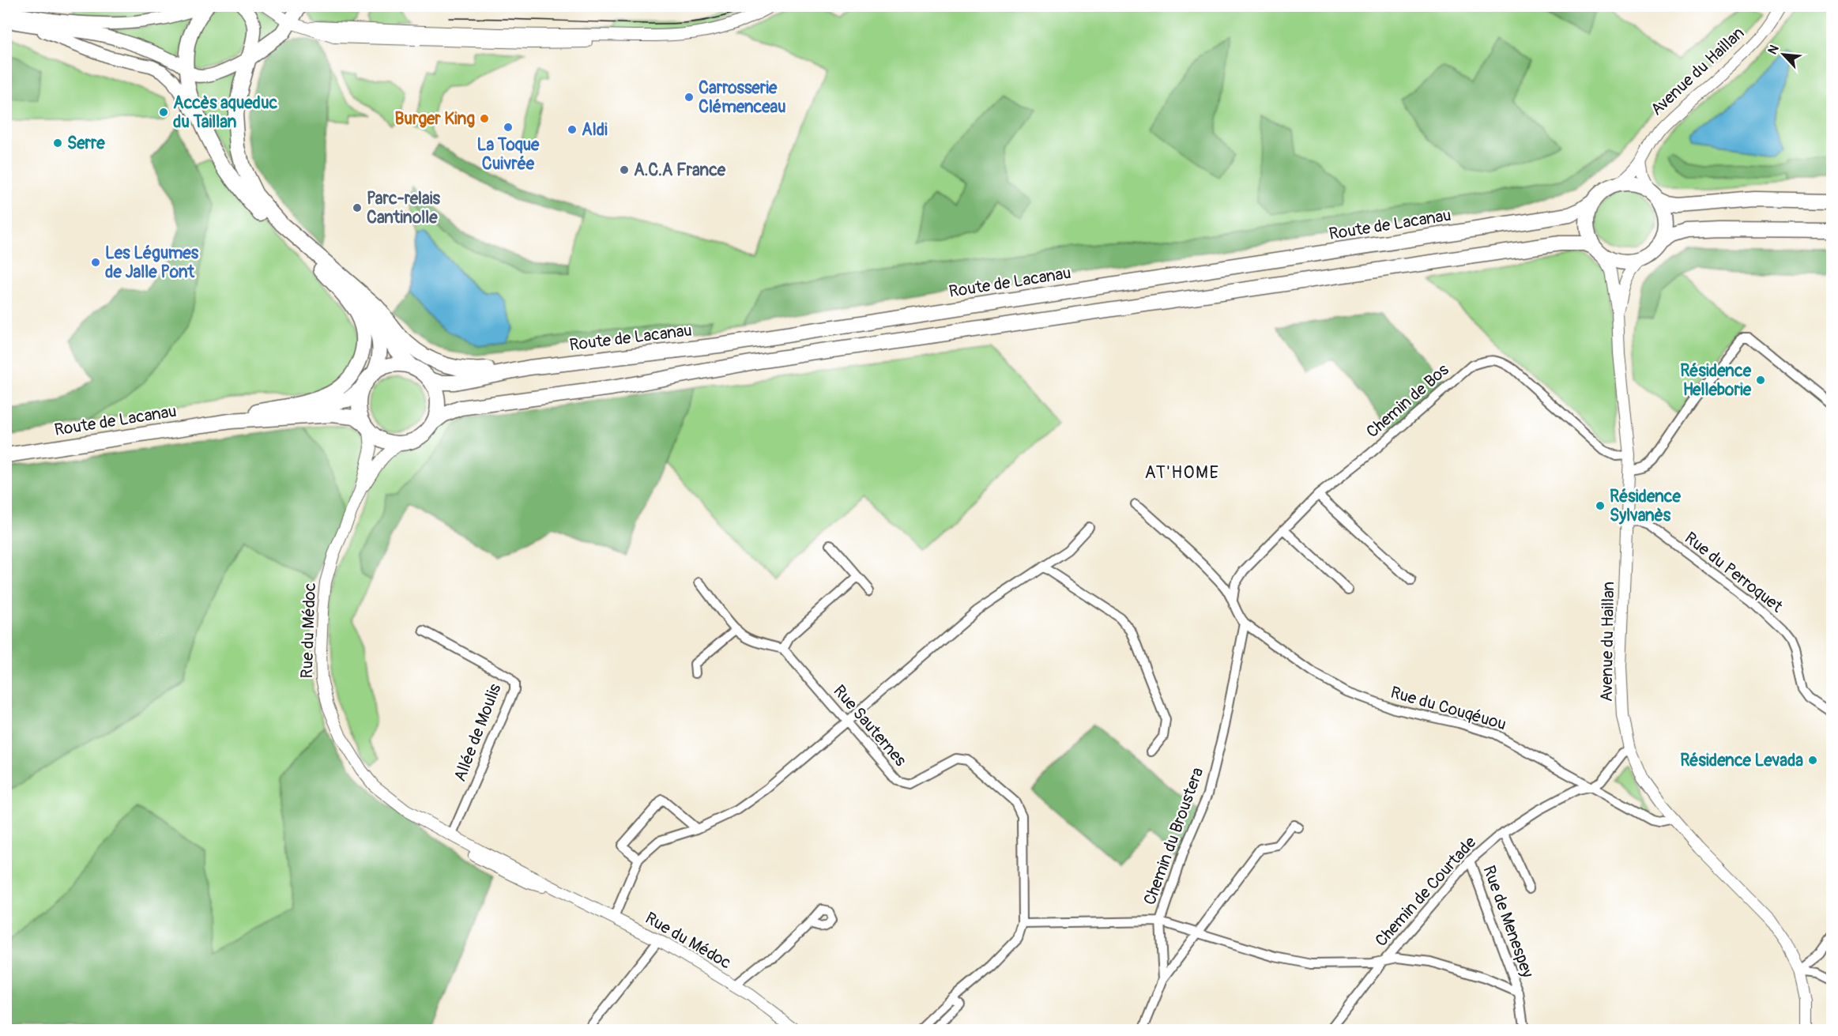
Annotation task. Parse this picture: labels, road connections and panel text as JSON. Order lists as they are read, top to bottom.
{
  "streets": {
    "main road": ["Route de Lacanau"],
    "street": [
      "Avenue du Haillan",
      "Chemin de Bos",
      "Rue du Perroquet",
      "Rue du Médoc",
      "Rue du Couqéuou",
      "Rue Sauternes",
      "Allée de Moulis",
      "Chemin du Broustera",
      "Chemin de Courtade",
      "Rue de Menespey"
    ]
  },
  "crossings": [
    ["Avenue du Haillan", "Route de Lacanau"],
    ["Avenue du Haillan", "Chemin de Bos"],
    ["Avenue du Haillan", "Rue du Perroquet"],
    ["Avenue du Haillan", "Rue du Couqéuou"],
    ["Avenue du Haillan", "Chemin de Courtade"],
    ["Route de Lacanau", "Rue du Médoc"],
    ["Chemin de Bos", "Rue du Couqéuou"],
    ["Rue du Médoc", "Allée de Moulis"],
    ["Rue du Couqéuou", "Chemin du Broustera"],
    ["Rue du Couqéuou", "Chemin de Courtade"],
    ["Rue Sauternes", "Rue de Menespey"],
    ["Chemin du Broustera", "Rue de Menespey"],
    ["Chemin de Courtade", "Rue de Menespey"]
  ],
  "districts": ["AT'HOME"],
  "places": [
    "Carrosserie Clémenceau",
    "Accès aqueduc du Taillan",
    "Burger King",
    "La Toque Cuivrée",
    "Aldi",
    "Serre",
    "A.C.A France",
    "Parc-relais Cantinolle",
    "Les Légumes de Jalle Pont",
    "Résidence Helleborie",
    "Résidence Sylvanès",
    "Résidence Levada"
  ],
  "north": "top left"
}
